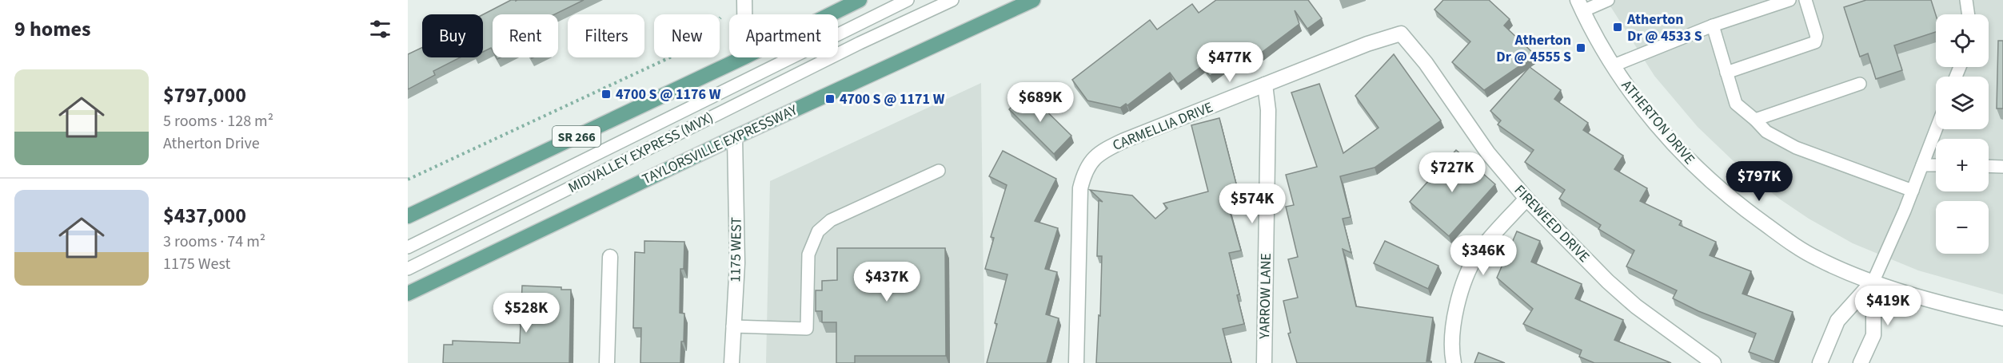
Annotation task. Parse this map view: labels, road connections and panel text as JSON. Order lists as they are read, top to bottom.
{
  "streets": {
    "main road": ["SR 266", "TAYLORSVILLE EXPRESSWAY"],
    "street": [
      "ATHERTON DRIVE",
      "CARMELLIA DRIVE",
      "FIREWEED DRIVE",
      "1175 WEST",
      "YARROW LANE"
    ],
    "lane": ["MIDVALLEY EXPRESS (MVX)"]
  },
  "crossings": [
    ["CARMELLIA DRIVE", "FIREWEED DRIVE"],
    ["CARMELLIA DRIVE", "YARROW LANE"],
    ["TAYLORSVILLE EXPRESSWAY", "1175 WEST"]
  ],
  "places": {
    "transit": [
      "Atherton Dr @ 4533 S",
      "Atherton Dr @ 4555 S",
      "4700 S @ 1176 W",
      "4700 S @ 1171 W"
    ]
  },
  "page": {
    "heading": "9 homes",
    "map_buttons": ["+", "−"],
    "chip": [
      "Buy",
      "Rent",
      "Filters",
      "New",
      "Apartment"
    ],
    "price": [
      "$477K",
      "$689K",
      "$727K",
      "$797K",
      "$574K",
      "$346K",
      "$437K",
      "$419K",
      "$528K"
    ],
    "list": [
      {
        "name": "$797,000",
        "note": "5 rooms · 128 m² · Atherton Drive"
      },
      {
        "name": "$437,000",
        "note": "3 rooms · 74 m² · 1175 West"
      }
    ]
  }
}
